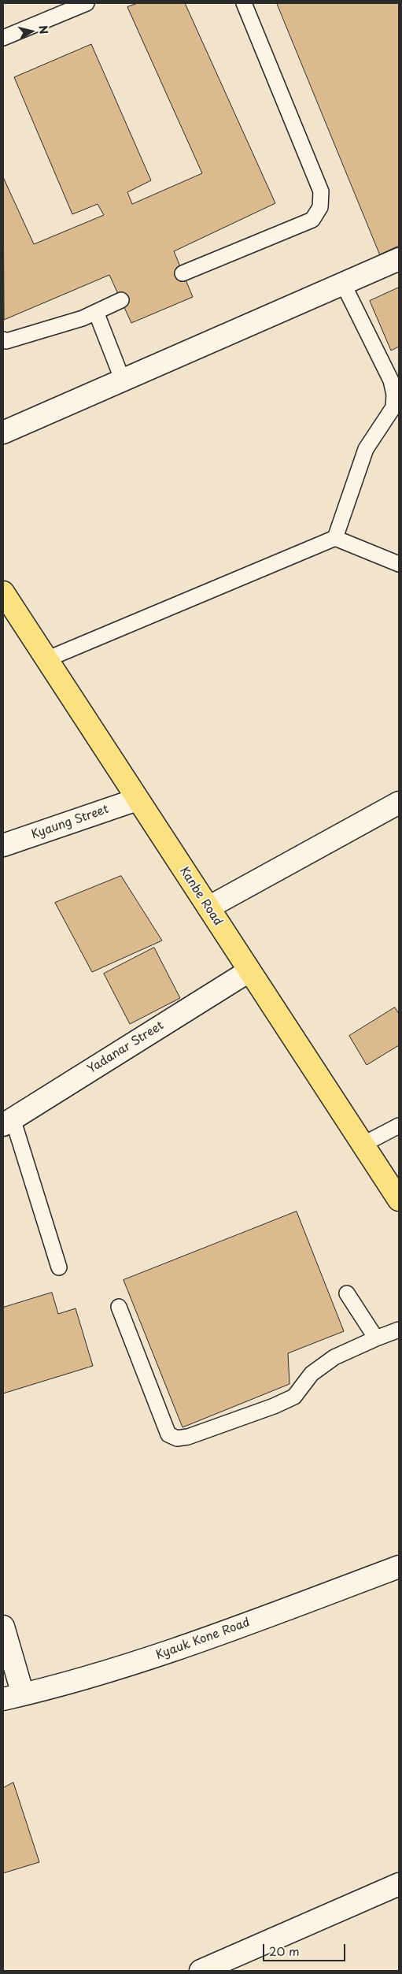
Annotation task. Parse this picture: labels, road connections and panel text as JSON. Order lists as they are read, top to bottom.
{
  "streets": {
    "main road": ["Kanbe Road"],
    "street": ["Kyaung Street", "Yadanar Street", "Kyauk Kone Road"]
  },
  "crossings": [
    ["Kyaung Street", "Kanbe Road"],
    ["Kanbe Road", "Yadanar Street"]
  ],
  "scale_bar": "20 m",
  "north": "right"
}
